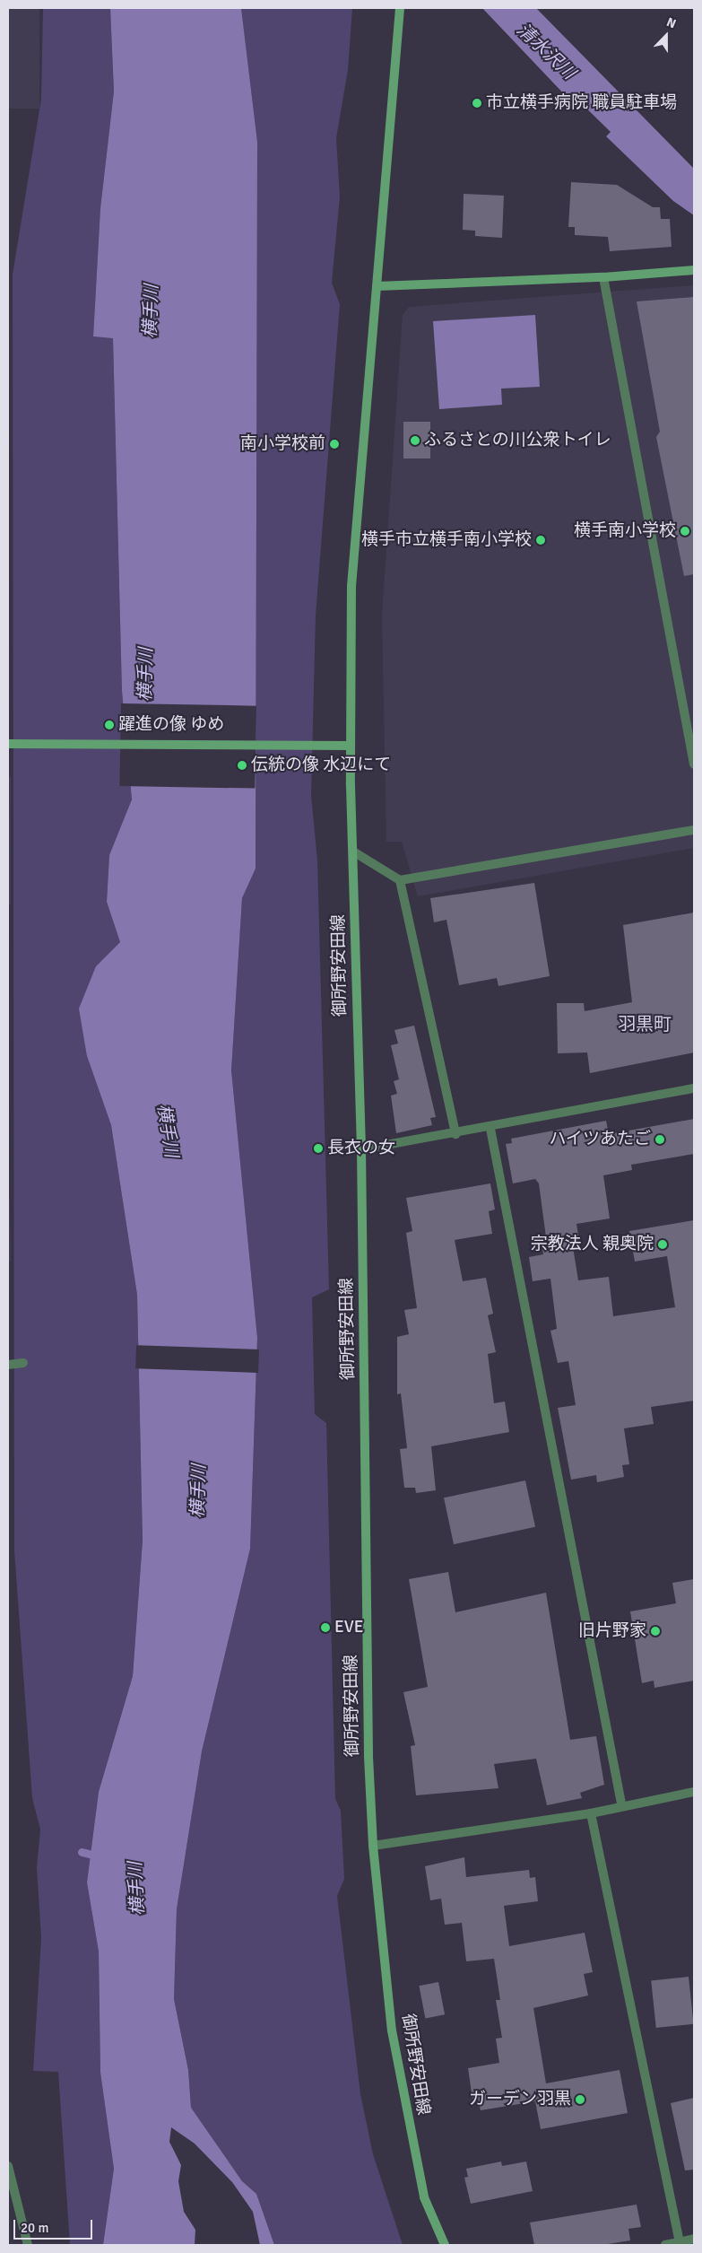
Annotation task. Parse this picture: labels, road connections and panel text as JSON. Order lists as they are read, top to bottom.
{
  "streets": {
    "main road": ["御所野安田線"]
  },
  "districts": ["羽黒町"],
  "water": ["清水沢川", "横手川"],
  "places": [
    "市立横手病院 職員駐車場",
    "ふるさとの川公衆トイレ",
    "南小学校前",
    "横手南小学校",
    "横手市立横手南小学校",
    "躍進の像 ゆめ",
    "伝統の像 水辺にて",
    "ハイツあたご",
    "長衣の女",
    "宗教法人 親奥院",
    "EVE",
    "旧片野家",
    "ガーデン羽黒"
  ],
  "scale_bar": "20 m",
  "north": "top"
}
